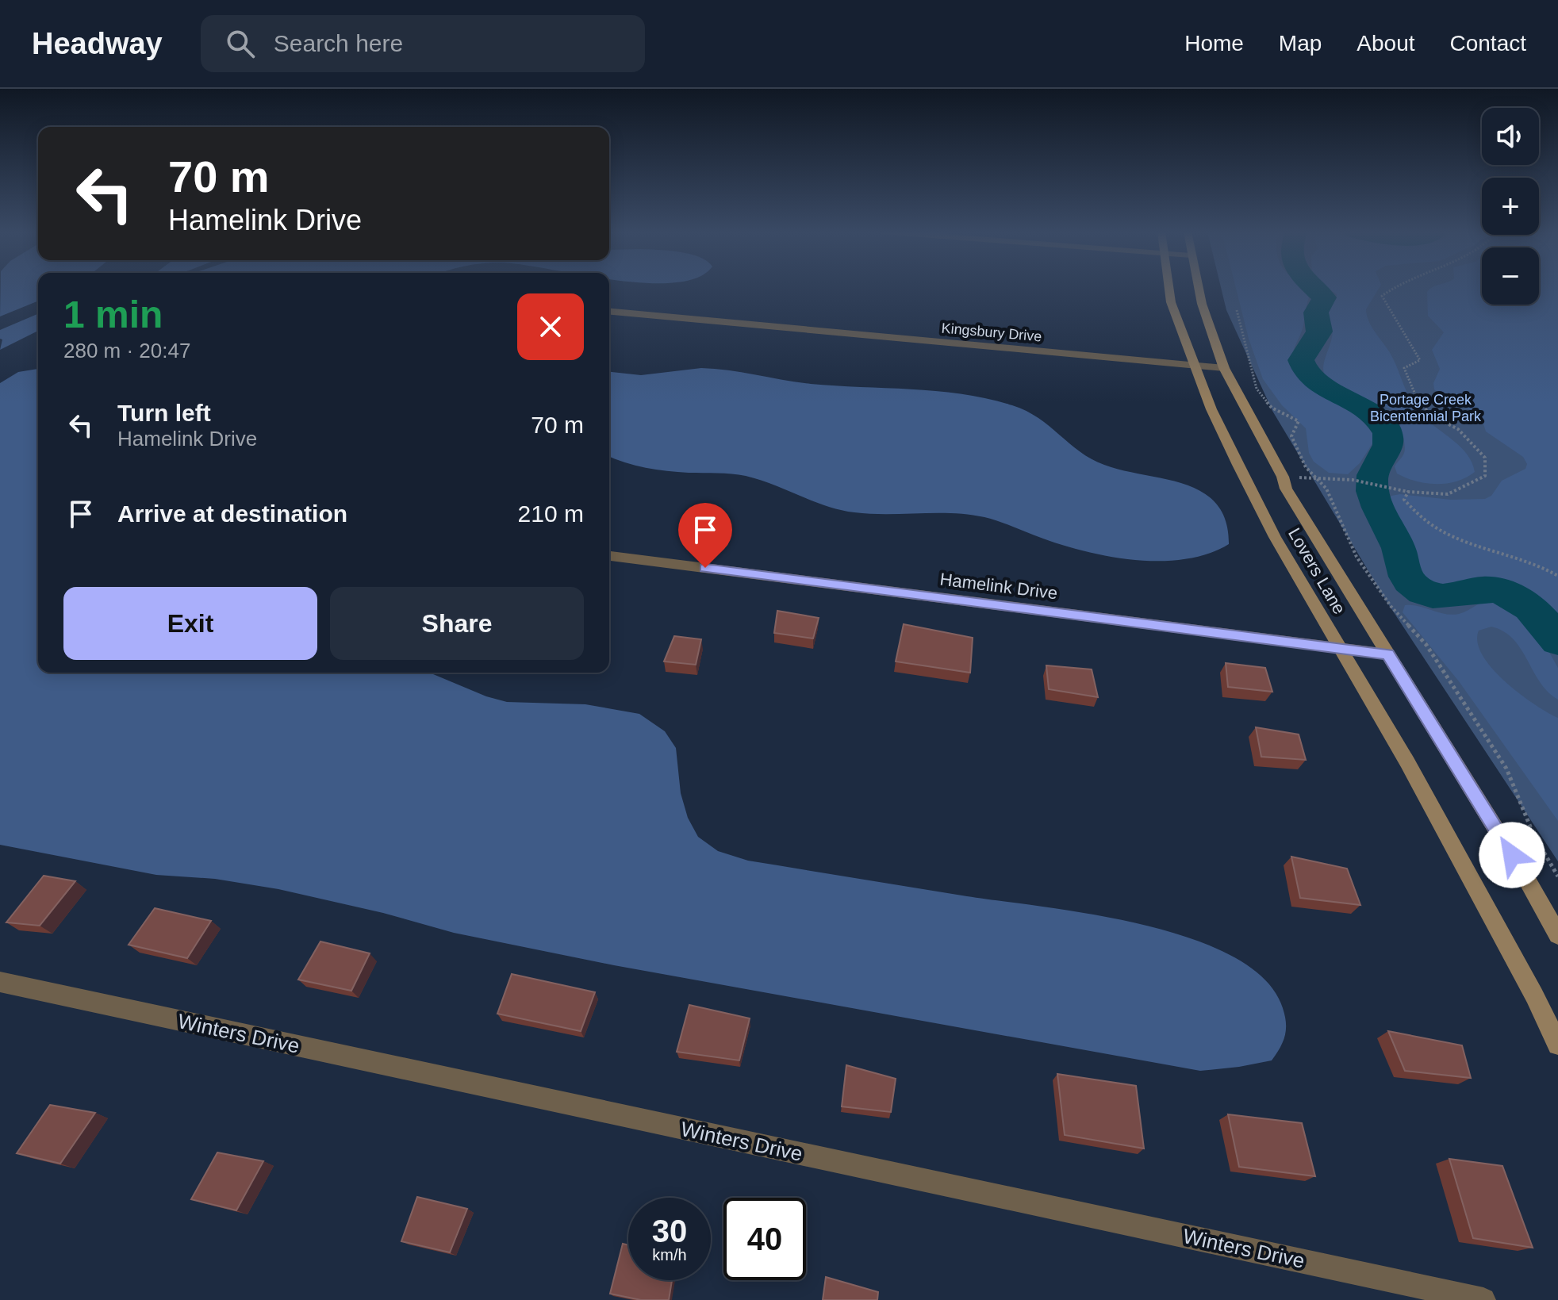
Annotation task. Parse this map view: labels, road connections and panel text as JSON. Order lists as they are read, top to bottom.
{
  "streets": {
    "street": [
      "Kingsbury Drive",
      "Lovers Lane",
      "Hamelink Drive",
      "Winters Drive"
    ]
  },
  "crossings": [
    ["Kingsbury Drive", "Lovers Lane"],
    ["Lovers Lane", "Hamelink Drive"]
  ],
  "parks": ["Portage Creek Bicentennial Park"],
  "page": {
    "header": "Headway",
    "search": "Search here",
    "nav": [
      "Home",
      "Map",
      "About",
      "Contact"
    ],
    "map_buttons": ["+", "−"],
    "turn": ["70 m", "Hamelink Drive"],
    "heading": ["1 min", "280 m · 20:47"],
    "list": [
      {
        "name": "Turn left",
        "note": "Hamelink Drive",
        "value": "70 m"
      },
      {
        "name": "Arrive at destination",
        "value": "210 m"
      }
    ],
    "buttons": ["Exit", "Share"],
    "speed": "30 km/h",
    "limit": "40"
  }
}
